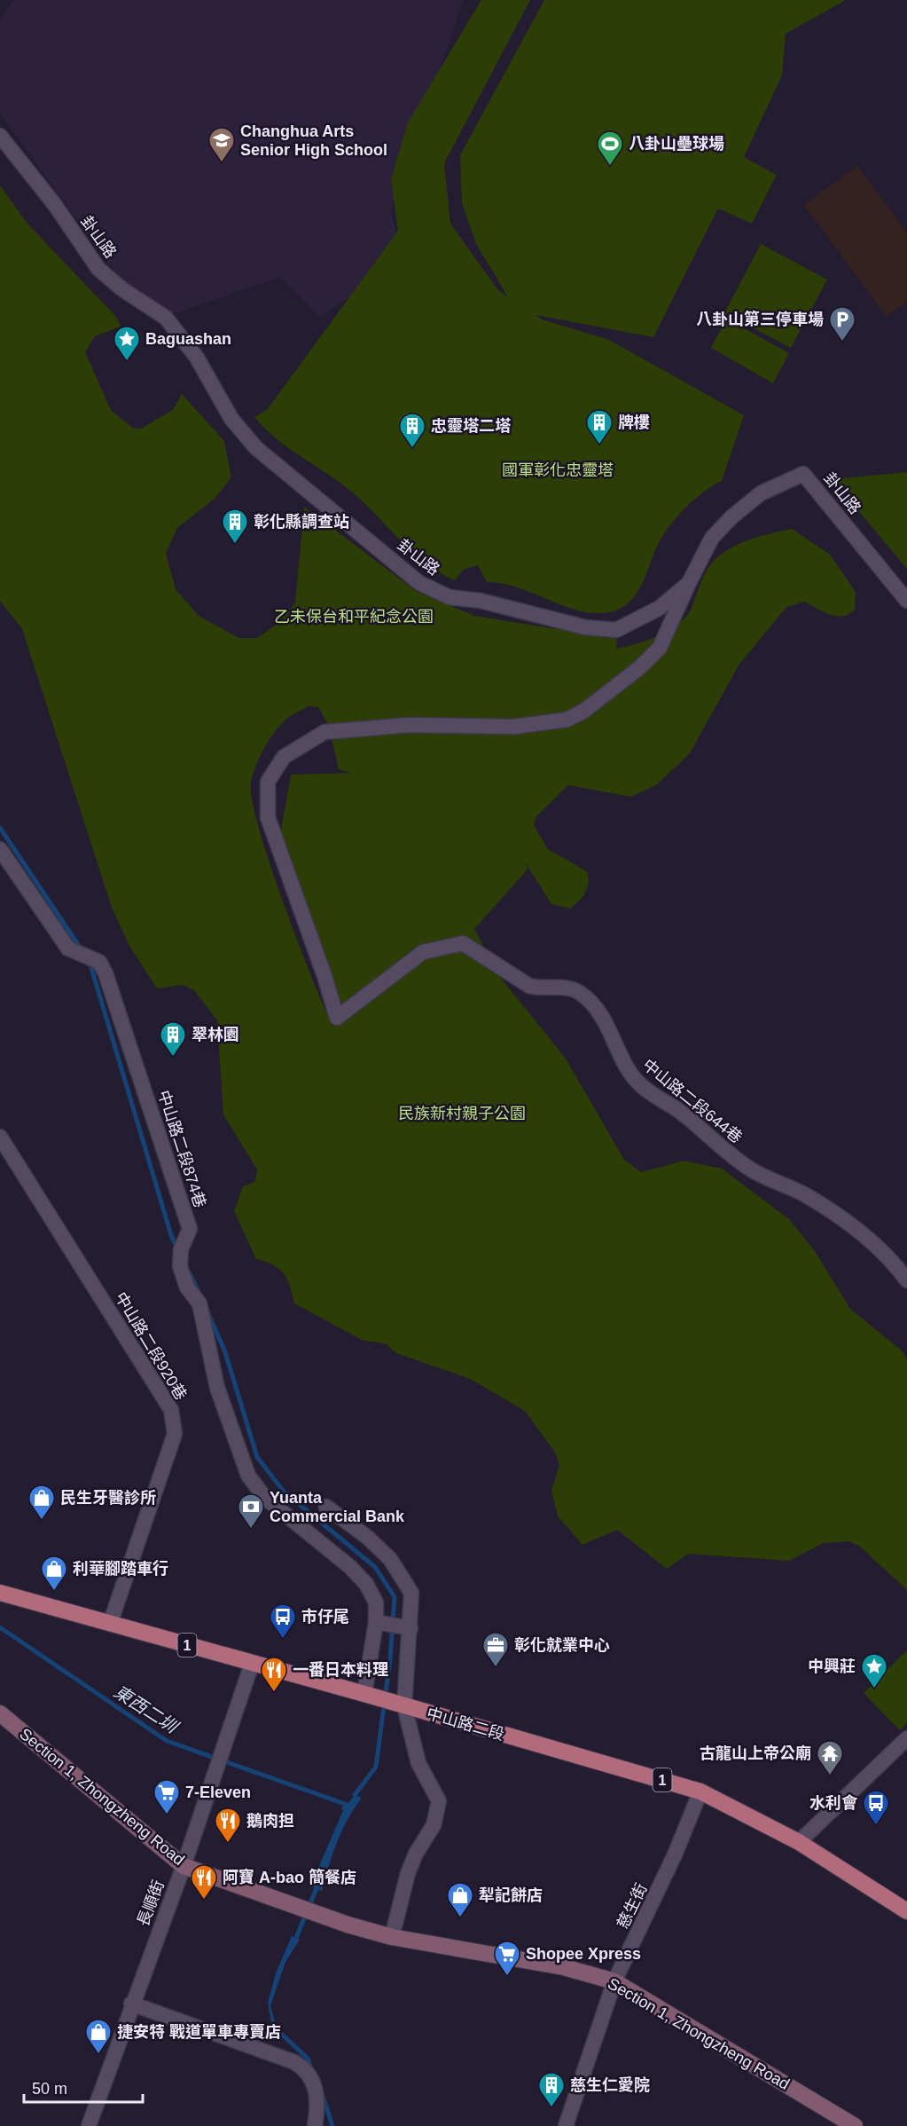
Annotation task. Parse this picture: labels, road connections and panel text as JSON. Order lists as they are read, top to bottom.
{
  "streets": {
    "main road": ["1", "中山路二段"],
    "street": [
      "卦山路",
      "中山路二段644巷",
      "中山路二段874巷",
      "中山路二段920巷",
      "Section 1, Zhongzheng Road",
      "長順街",
      "慈生街"
    ]
  },
  "crossings": [
    ["卦山路", "中山路二段644巷"],
    ["中山路二段874巷", "中山路二段"],
    ["中山路二段920巷", "中山路二段"],
    ["中山路二段", "長順街"],
    ["中山路二段", "慈生街"],
    ["Section 1, Zhongzheng Road", "長順街"],
    ["Section 1, Zhongzheng Road", "慈生街"]
  ],
  "water": ["東西二圳"],
  "parks": ["國軍彰化忠靈塔", "乙未保台和平紀念公園", "民族新村親子公園"],
  "places": {
    "school or university": ["Changhua Arts Senior High School"],
    "sports": ["八卦山壘球場"],
    "parking": ["八卦山第三停車場"],
    "place": ["Baguashan", "中興莊"],
    "building": [
      "牌樓",
      "忠靈塔二塔",
      "彰化縣調查站",
      "翠林園",
      "慈生仁愛院"
    ],
    "shop": [
      "民生牙醫診所",
      "利華腳踏車行",
      "犁記餅店",
      "捷安特 戰道單車專賣店"
    ],
    "bank": ["Yuanta Commercial Bank"],
    "bus stop": ["市仔尾", "水利會"],
    "office": ["彰化就業中心"],
    "restaurant": ["一番日本料理", "鵝肉担", "阿寶 A-bao 簡餐店"],
    "temple": ["古龍山上帝公廟"],
    "supermarket": ["7-Eleven", "Shopee Xpress"]
  },
  "scale_bar": "50 m"
}
